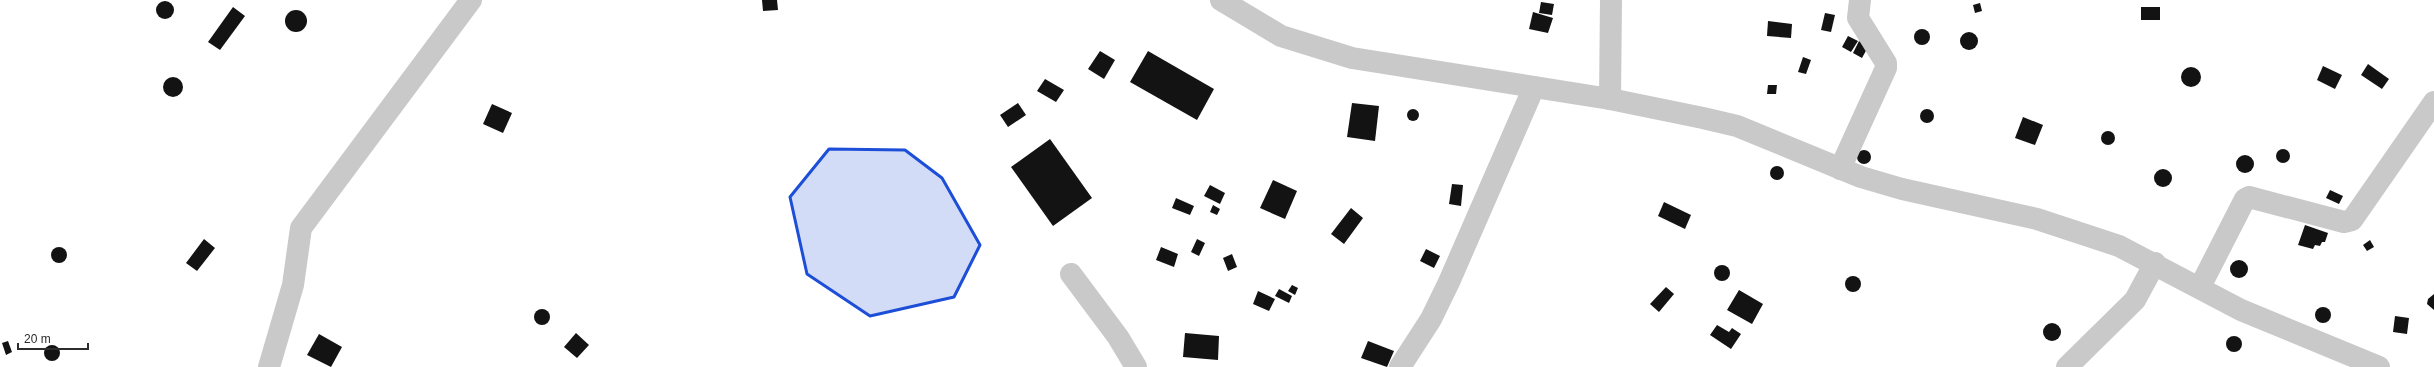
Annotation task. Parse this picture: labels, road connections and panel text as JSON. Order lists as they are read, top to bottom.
{
  "scale_bar": "20 m"
}
